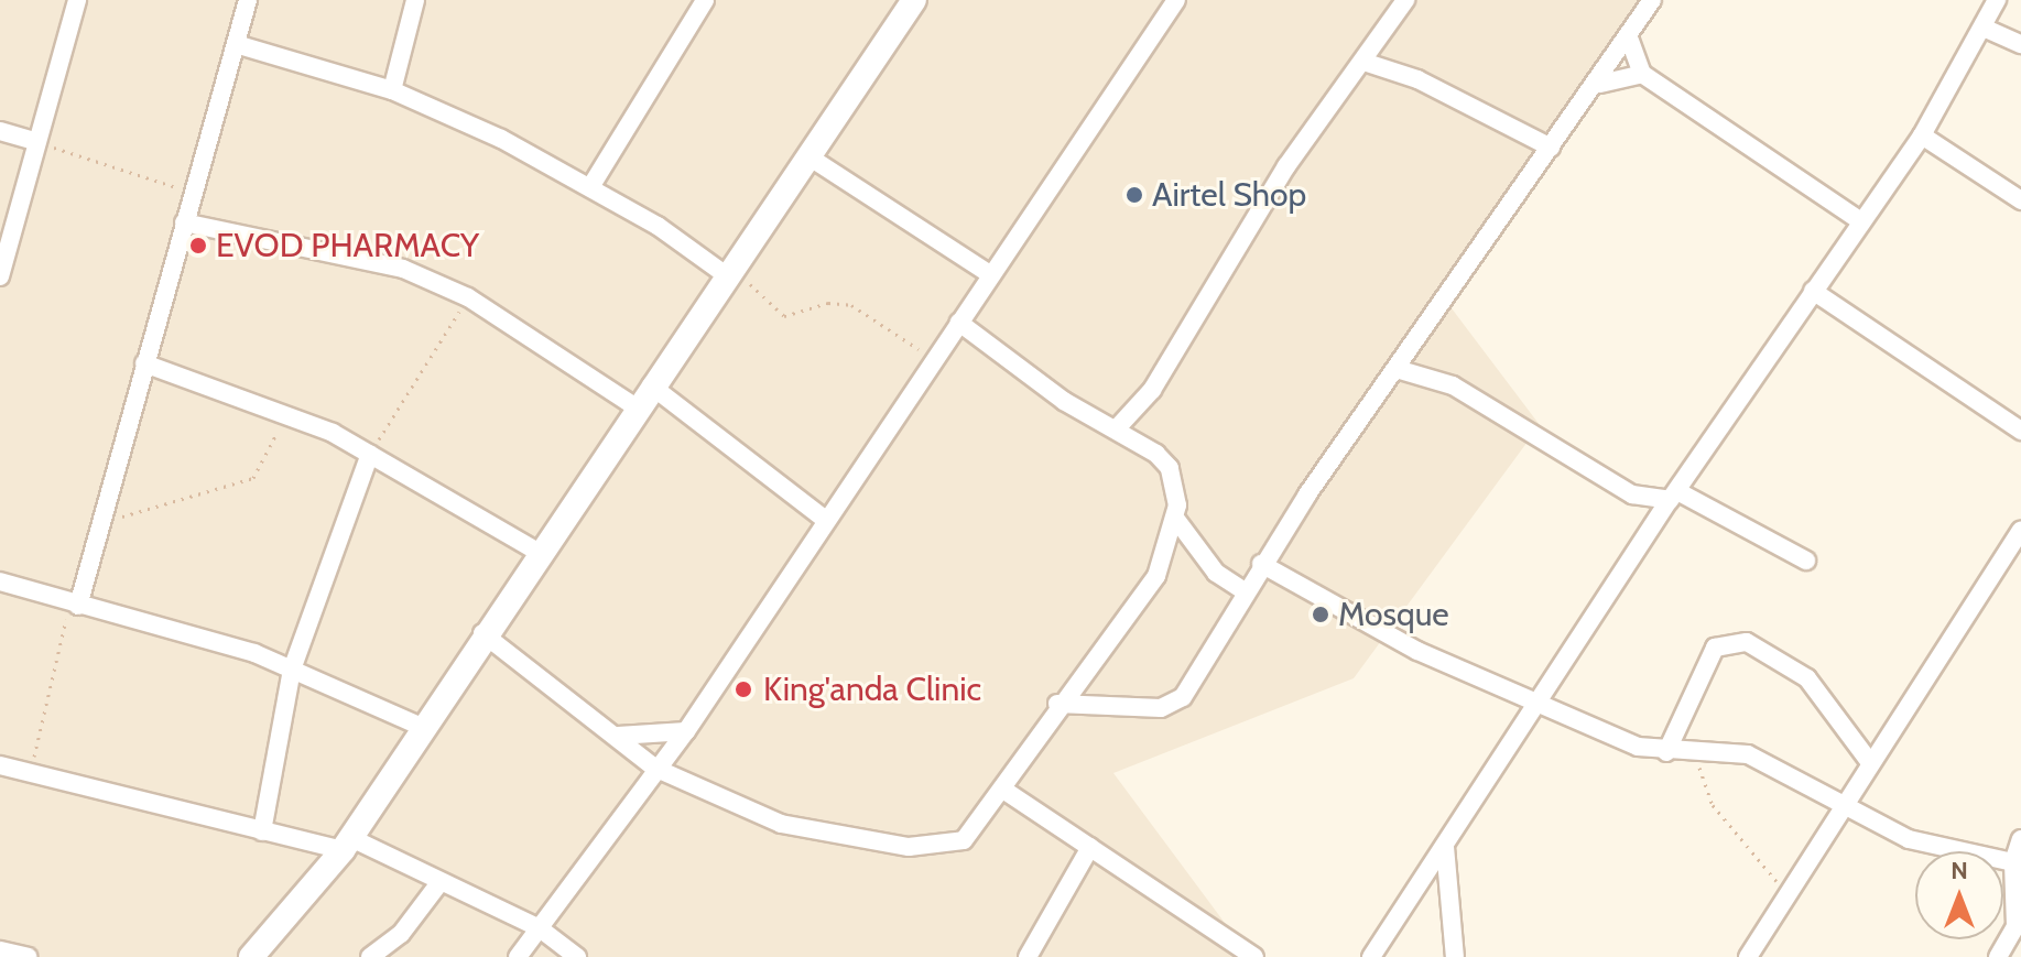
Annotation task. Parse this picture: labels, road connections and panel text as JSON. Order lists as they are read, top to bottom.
{
  "places": [
    "Airtel Shop",
    "EVOD PHARMACY",
    "Mosque",
    "King'anda Clinic"
  ],
  "north": "top"
}
